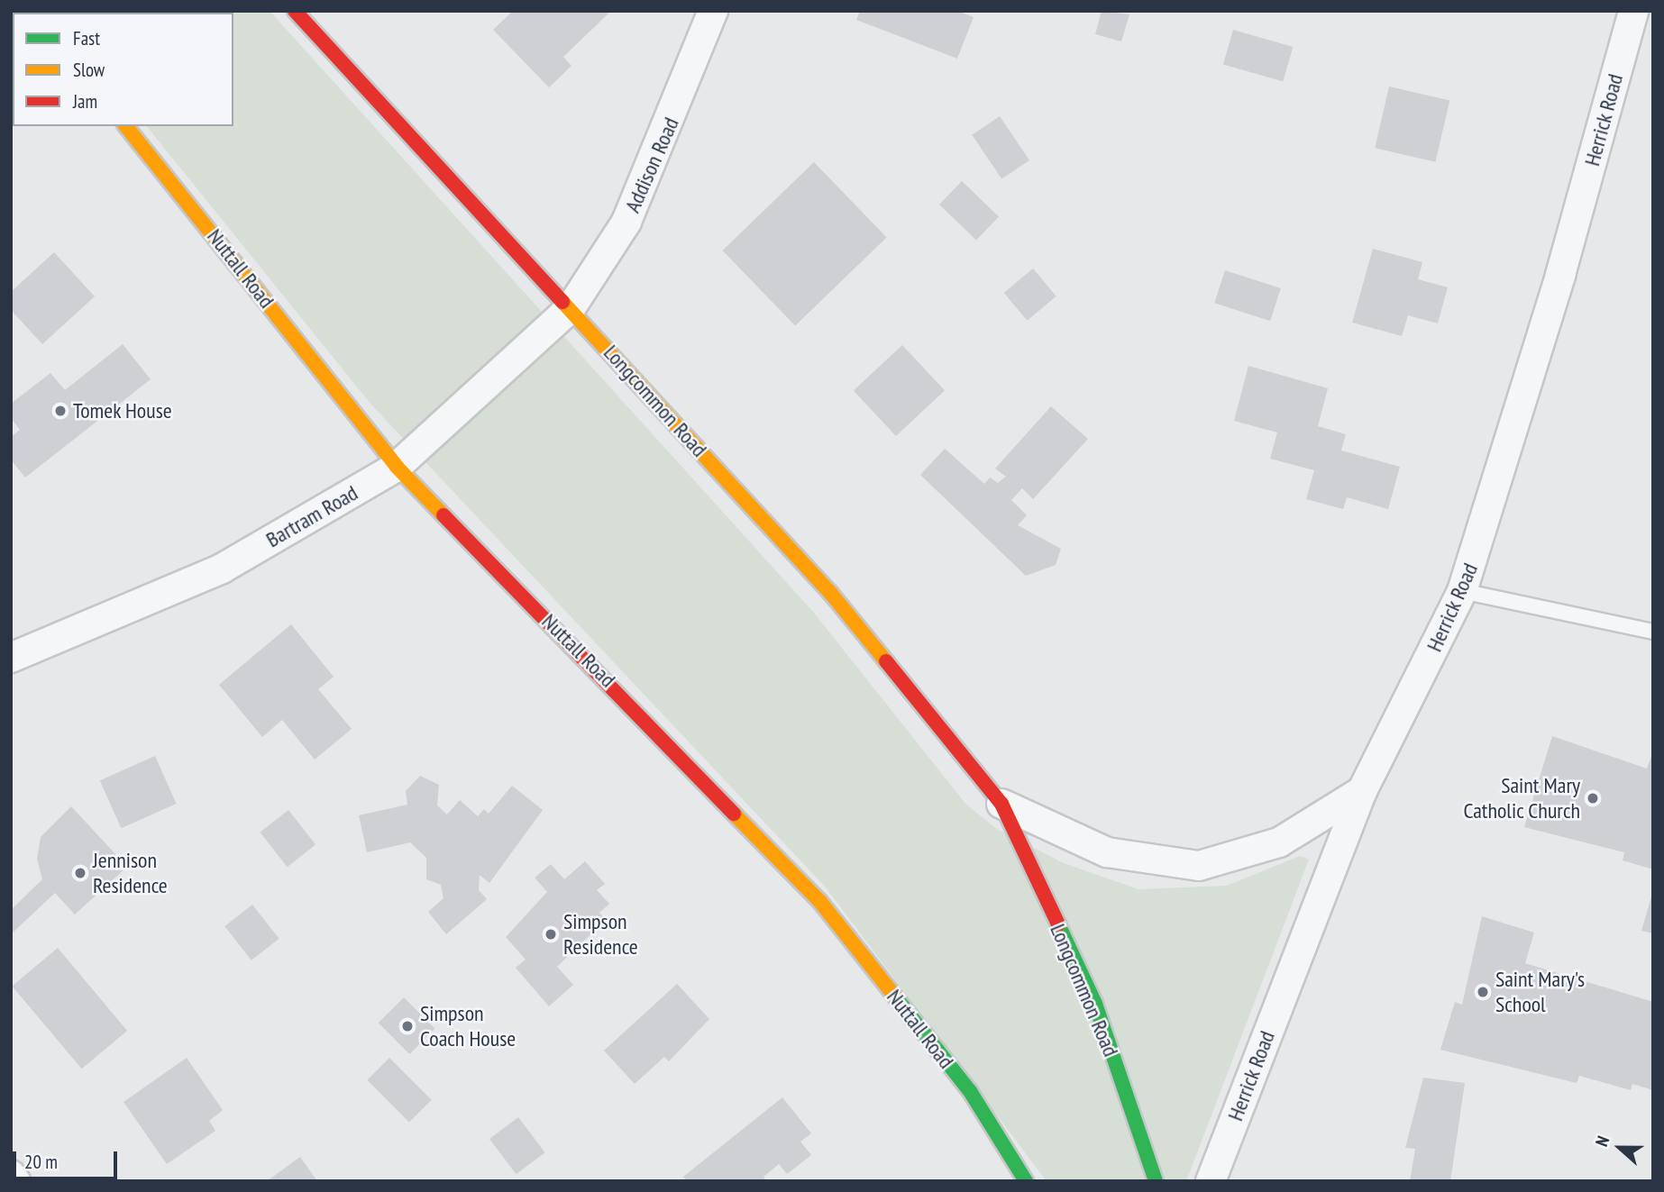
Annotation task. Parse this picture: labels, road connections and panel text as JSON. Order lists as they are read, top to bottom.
{
  "streets": {
    "street": [
      "Herrick Road",
      "Addison Road",
      "Nuttall Road",
      "Longcommon Road",
      "Bartram Road"
    ]
  },
  "crossings": [
    ["Herrick Road", "Longcommon Road"],
    ["Addison Road", "Longcommon Road"],
    ["Addison Road", "Bartram Road"],
    ["Nuttall Road", "Bartram Road"],
    ["Longcommon Road", "Bartram Road"]
  ],
  "places": [
    "Tomek House",
    "Saint Mary Catholic Church",
    "Jennison Residence",
    "Simpson Residence",
    "Saint Mary's School",
    "Simpson Coach House"
  ],
  "legend": ["Fast", "Slow", "Jam"],
  "scale_bar": "20 m",
  "north": "left"
}
